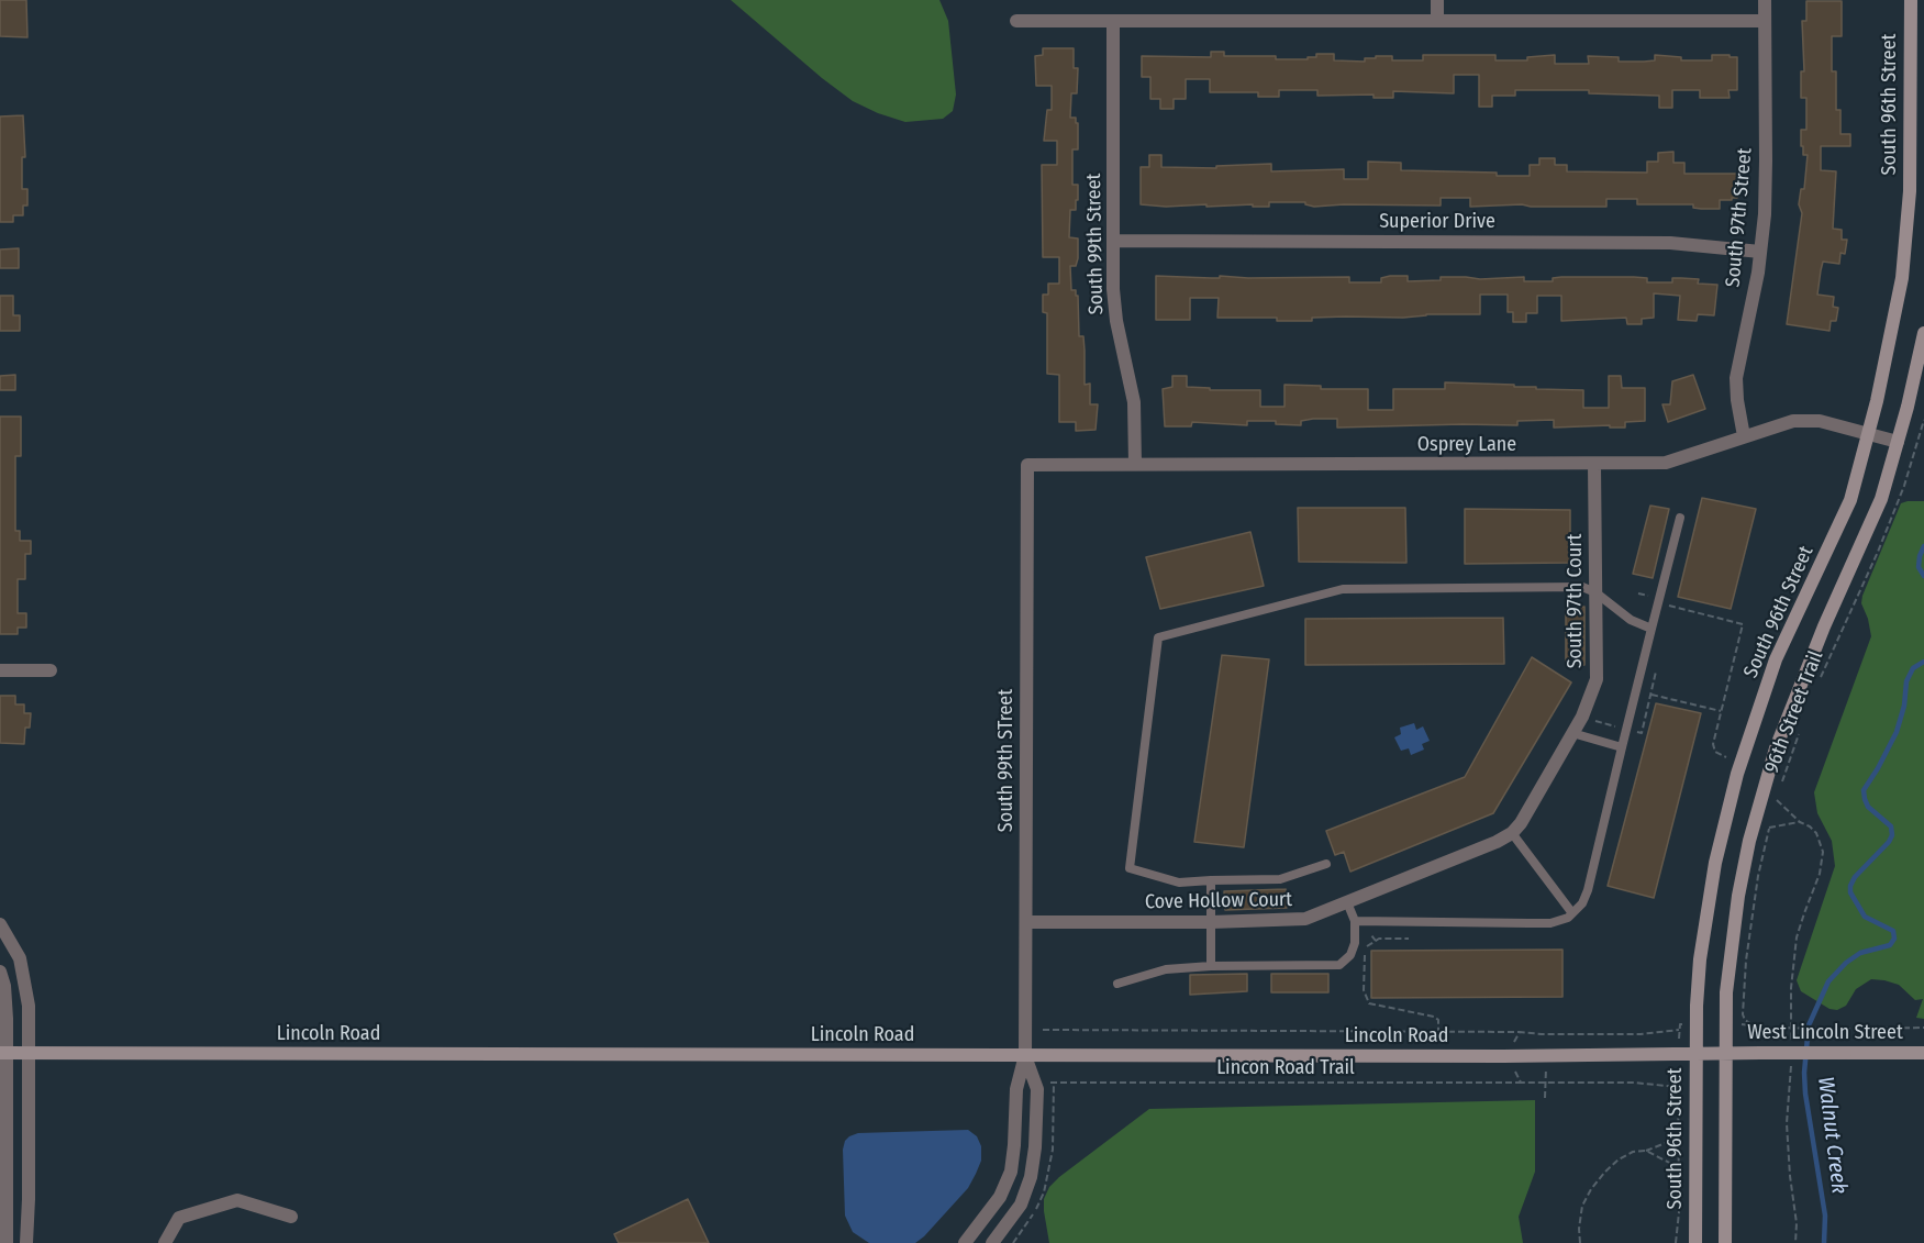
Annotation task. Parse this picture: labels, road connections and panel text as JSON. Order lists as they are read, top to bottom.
{
  "streets": {
    "main road": ["South 96th Street", "West Lincoln Street", "Lincoln Road"],
    "street": [
      "South 97th Street",
      "Superior Drive",
      "South 99th Street",
      "Osprey Lane",
      "South 97th Court",
      "South 99th STreet",
      "Cove Hollow Court"
    ],
    "path": ["96th Street Trail", "Lincon Road Trail"]
  },
  "crossings": [
    ["South 96th Street", "Osprey Lane"],
    ["South 96th Street", "Lincoln Road"],
    ["South 97th Street", "Superior Drive"],
    ["South 97th Street", "Osprey Lane"],
    ["Superior Drive", "South 99th Street"],
    ["South 99th Street", "Osprey Lane"],
    ["Osprey Lane", "South 97th Court"],
    ["Osprey Lane", "South 99th STreet"],
    ["South 97th Court", "Cove Hollow Court"],
    ["South 99th STreet", "Cove Hollow Court"],
    ["South 99th STreet", "Lincoln Road"],
    ["West Lincoln Street", "Lincoln Road"]
  ],
  "water": ["Walnut Creek"]
}
